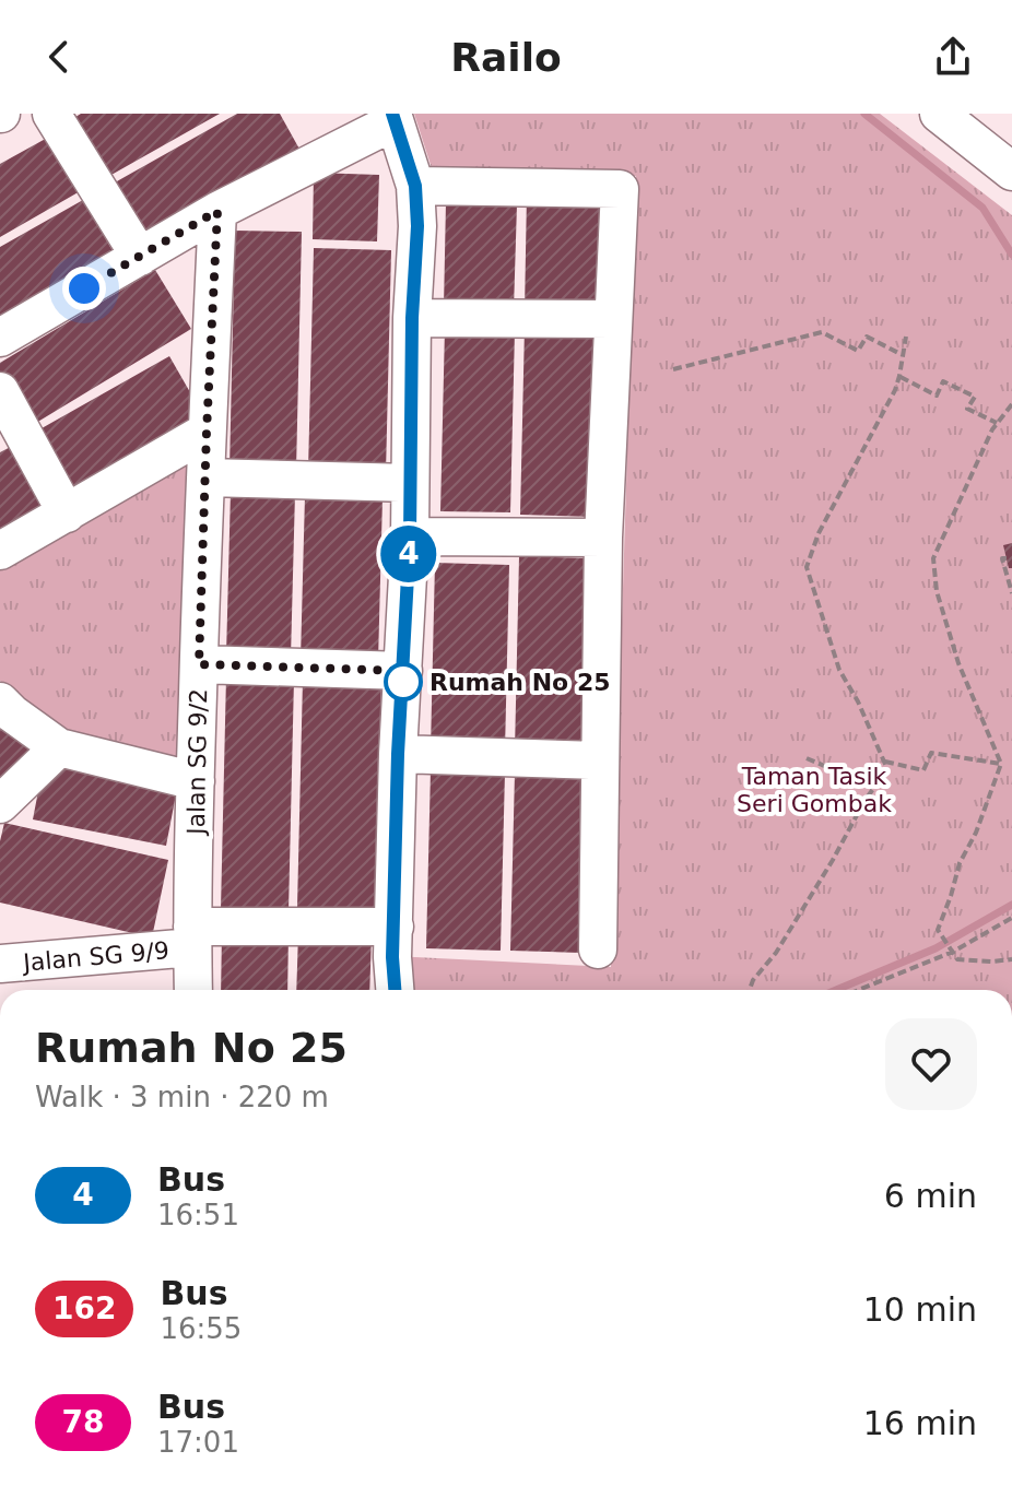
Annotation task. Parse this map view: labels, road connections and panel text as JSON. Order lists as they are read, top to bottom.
{
  "streets": {
    "street": ["Jalan SG 9/2", "Jalan SG 9/9"]
  },
  "crossings": [
    ["Jalan SG 9/2", "Jalan SG 9/9"]
  ],
  "parks": ["Taman Tasik Seri Gombak"],
  "places": ["Rumah No 25"],
  "lines": ["bus line 4"],
  "page": {
    "header": "Railo",
    "on_map": "4",
    "heading": ["Rumah No 25", "Walk · 3 min · 220 m"],
    "list": [
      {
        "mark": "4",
        "name": "Bus",
        "note": "16:51",
        "value": "6 min"
      },
      {
        "mark": "162",
        "name": "Bus",
        "note": "16:55",
        "value": "10 min"
      },
      {
        "mark": "78",
        "name": "Bus",
        "note": "17:01",
        "value": "16 min"
      }
    ]
  }
}
